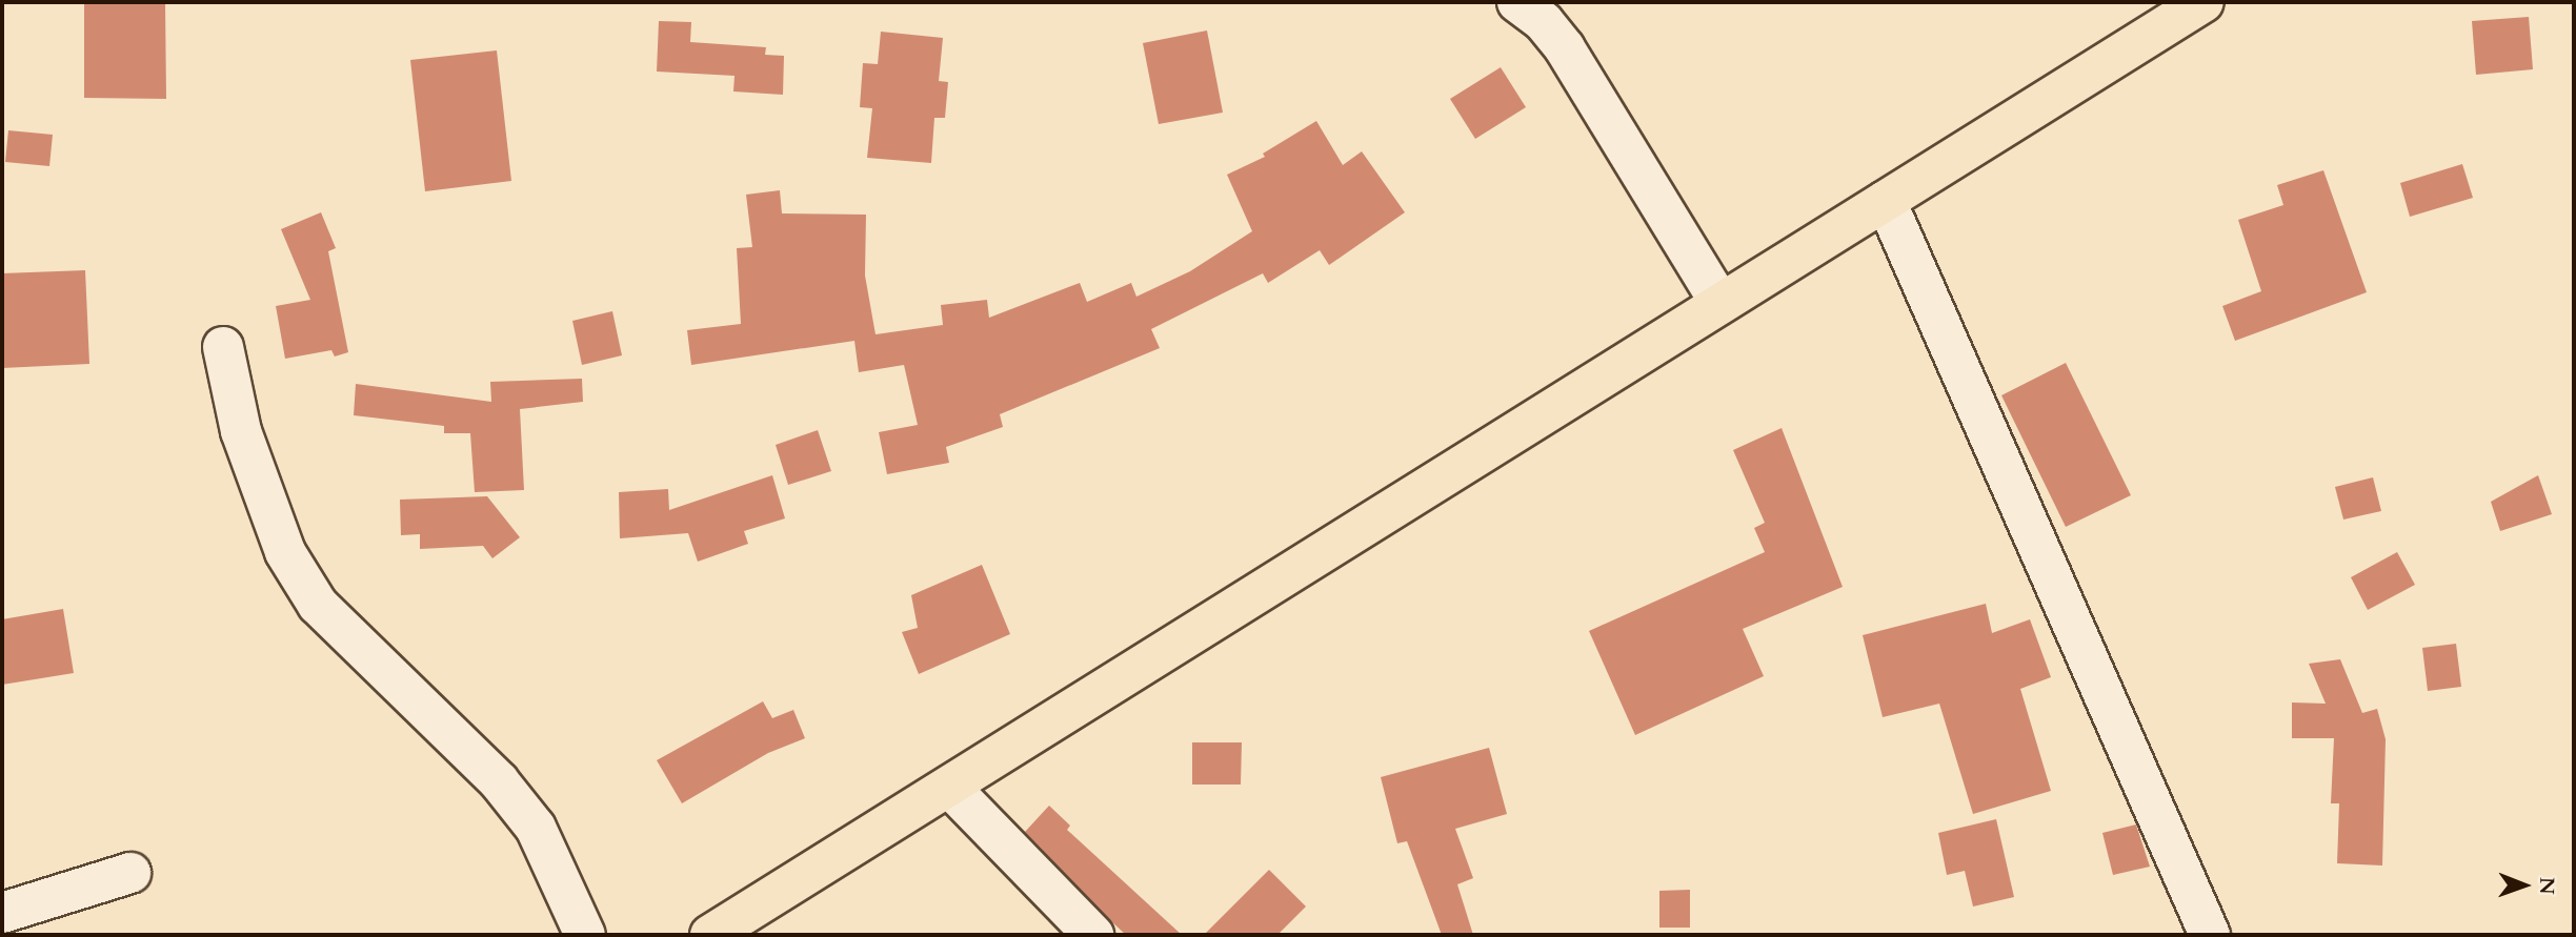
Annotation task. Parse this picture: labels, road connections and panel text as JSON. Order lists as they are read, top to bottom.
{
  "north": "right"
}
